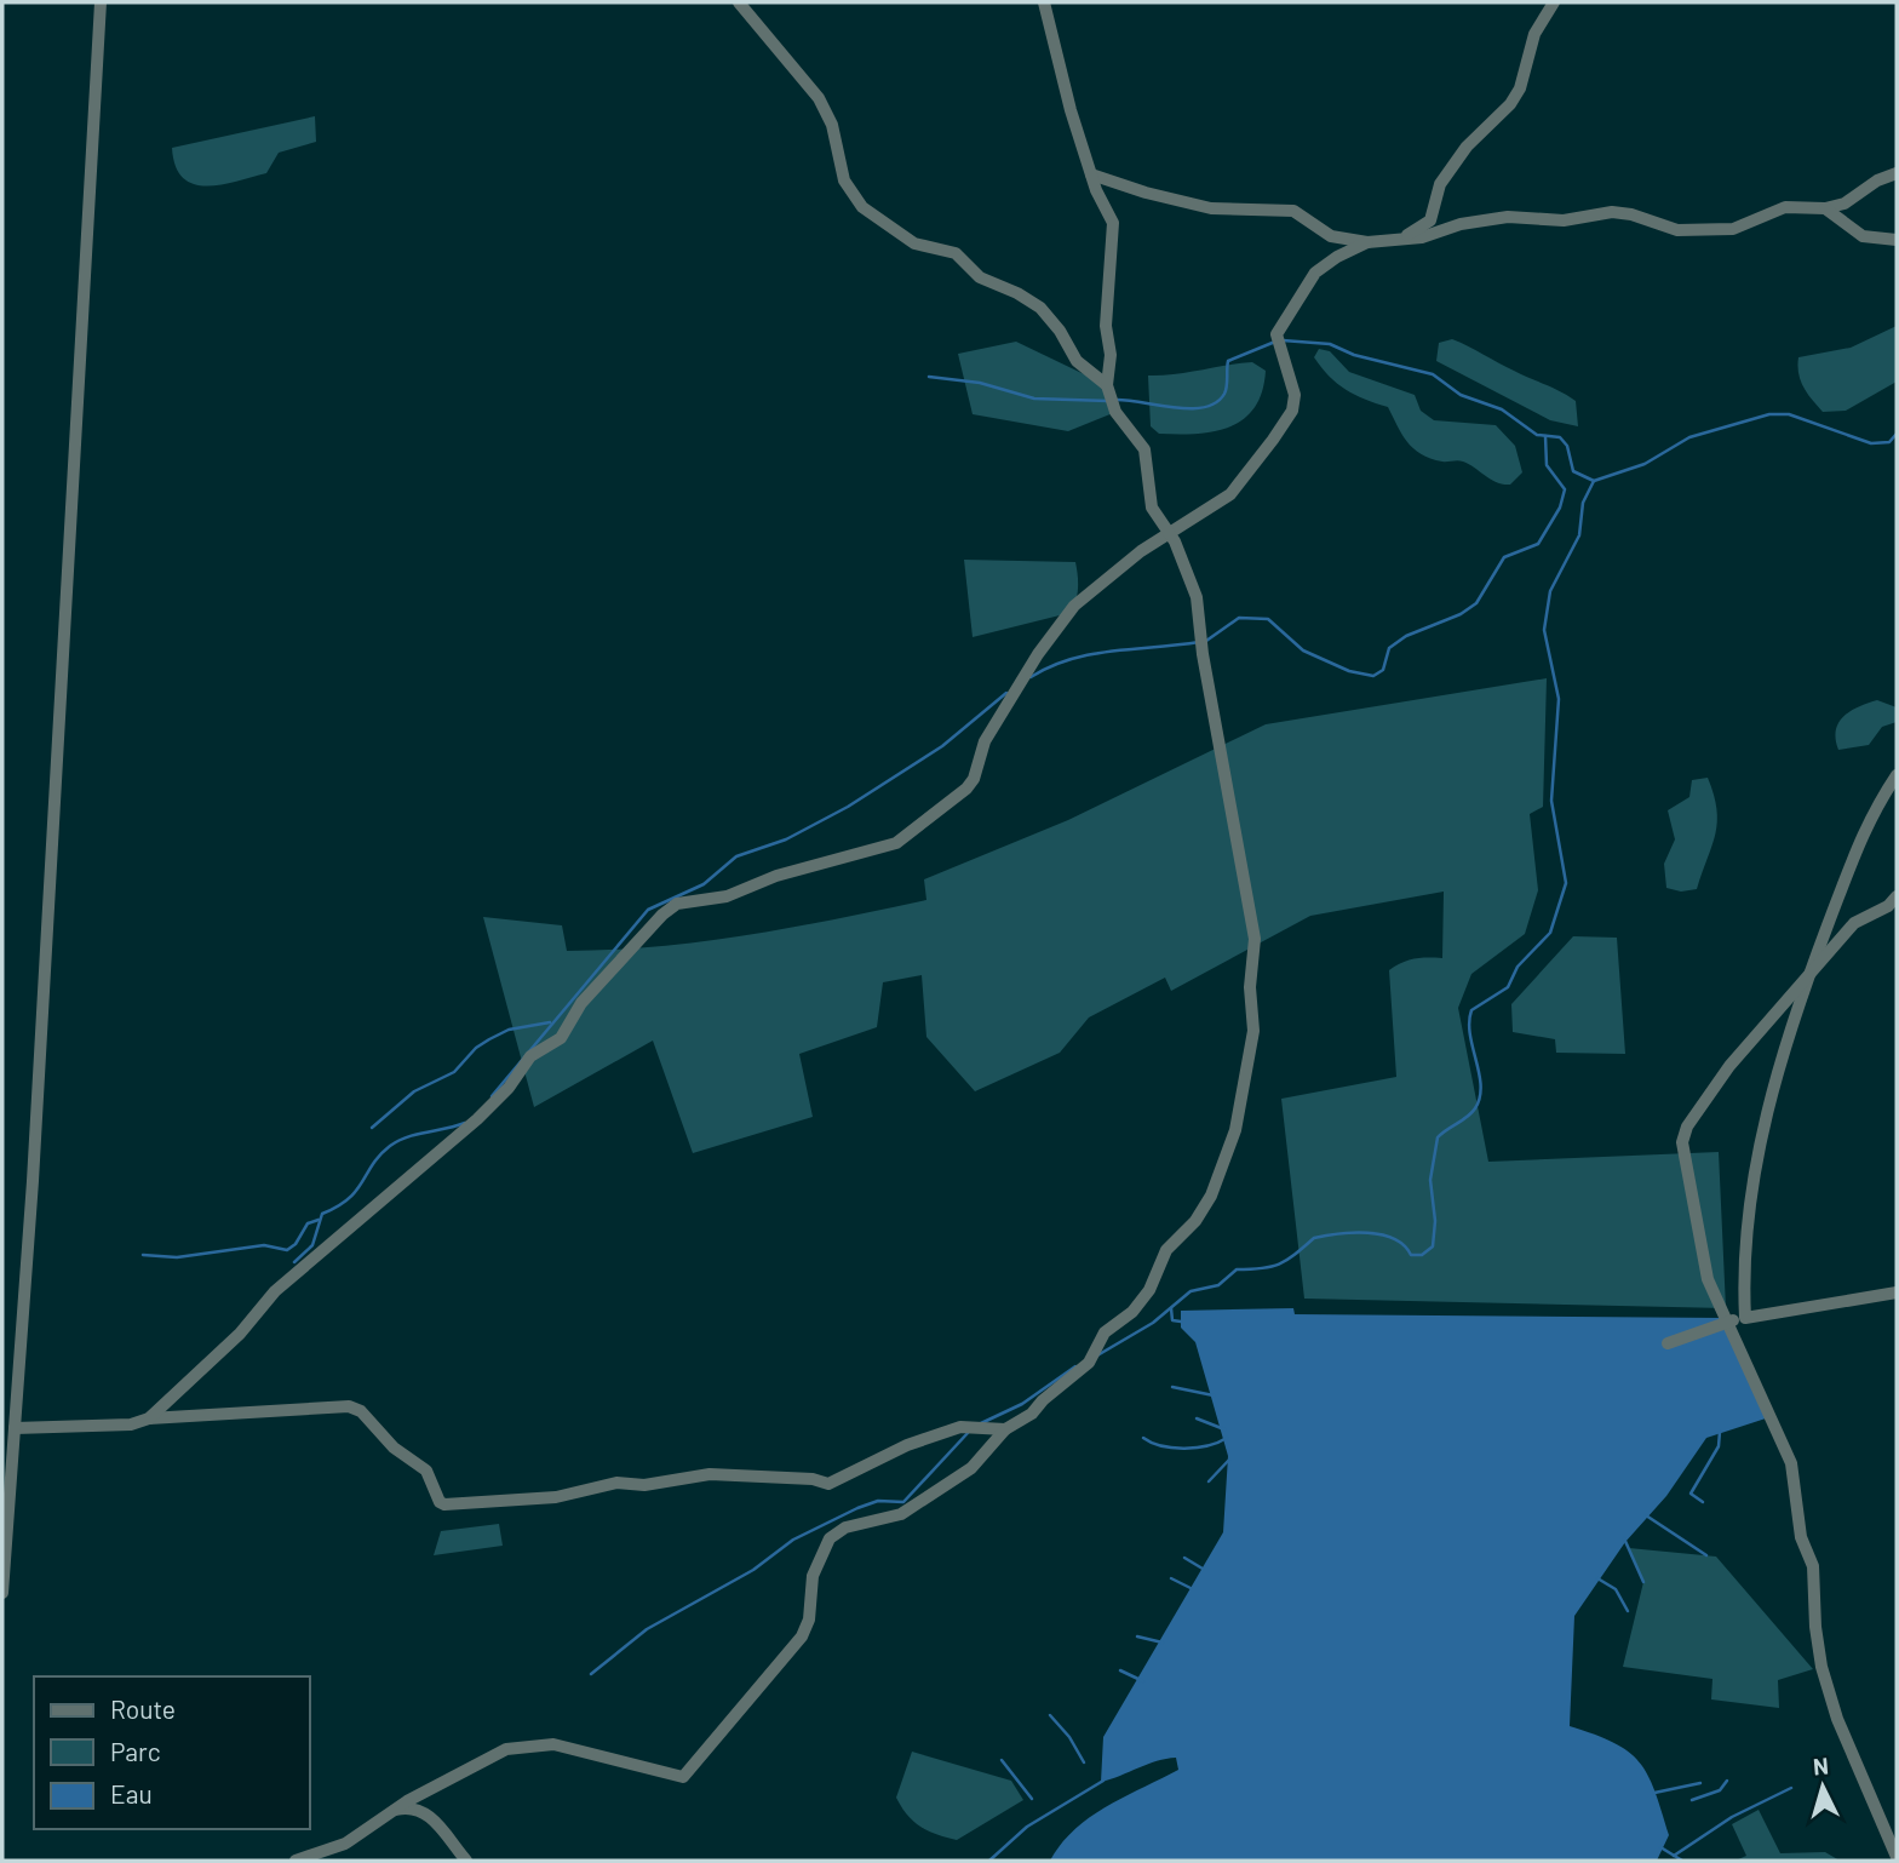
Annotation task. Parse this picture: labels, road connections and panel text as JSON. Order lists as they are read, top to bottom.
{
  "legend": ["Route", "Parc", "Eau"],
  "north": "top"
}
